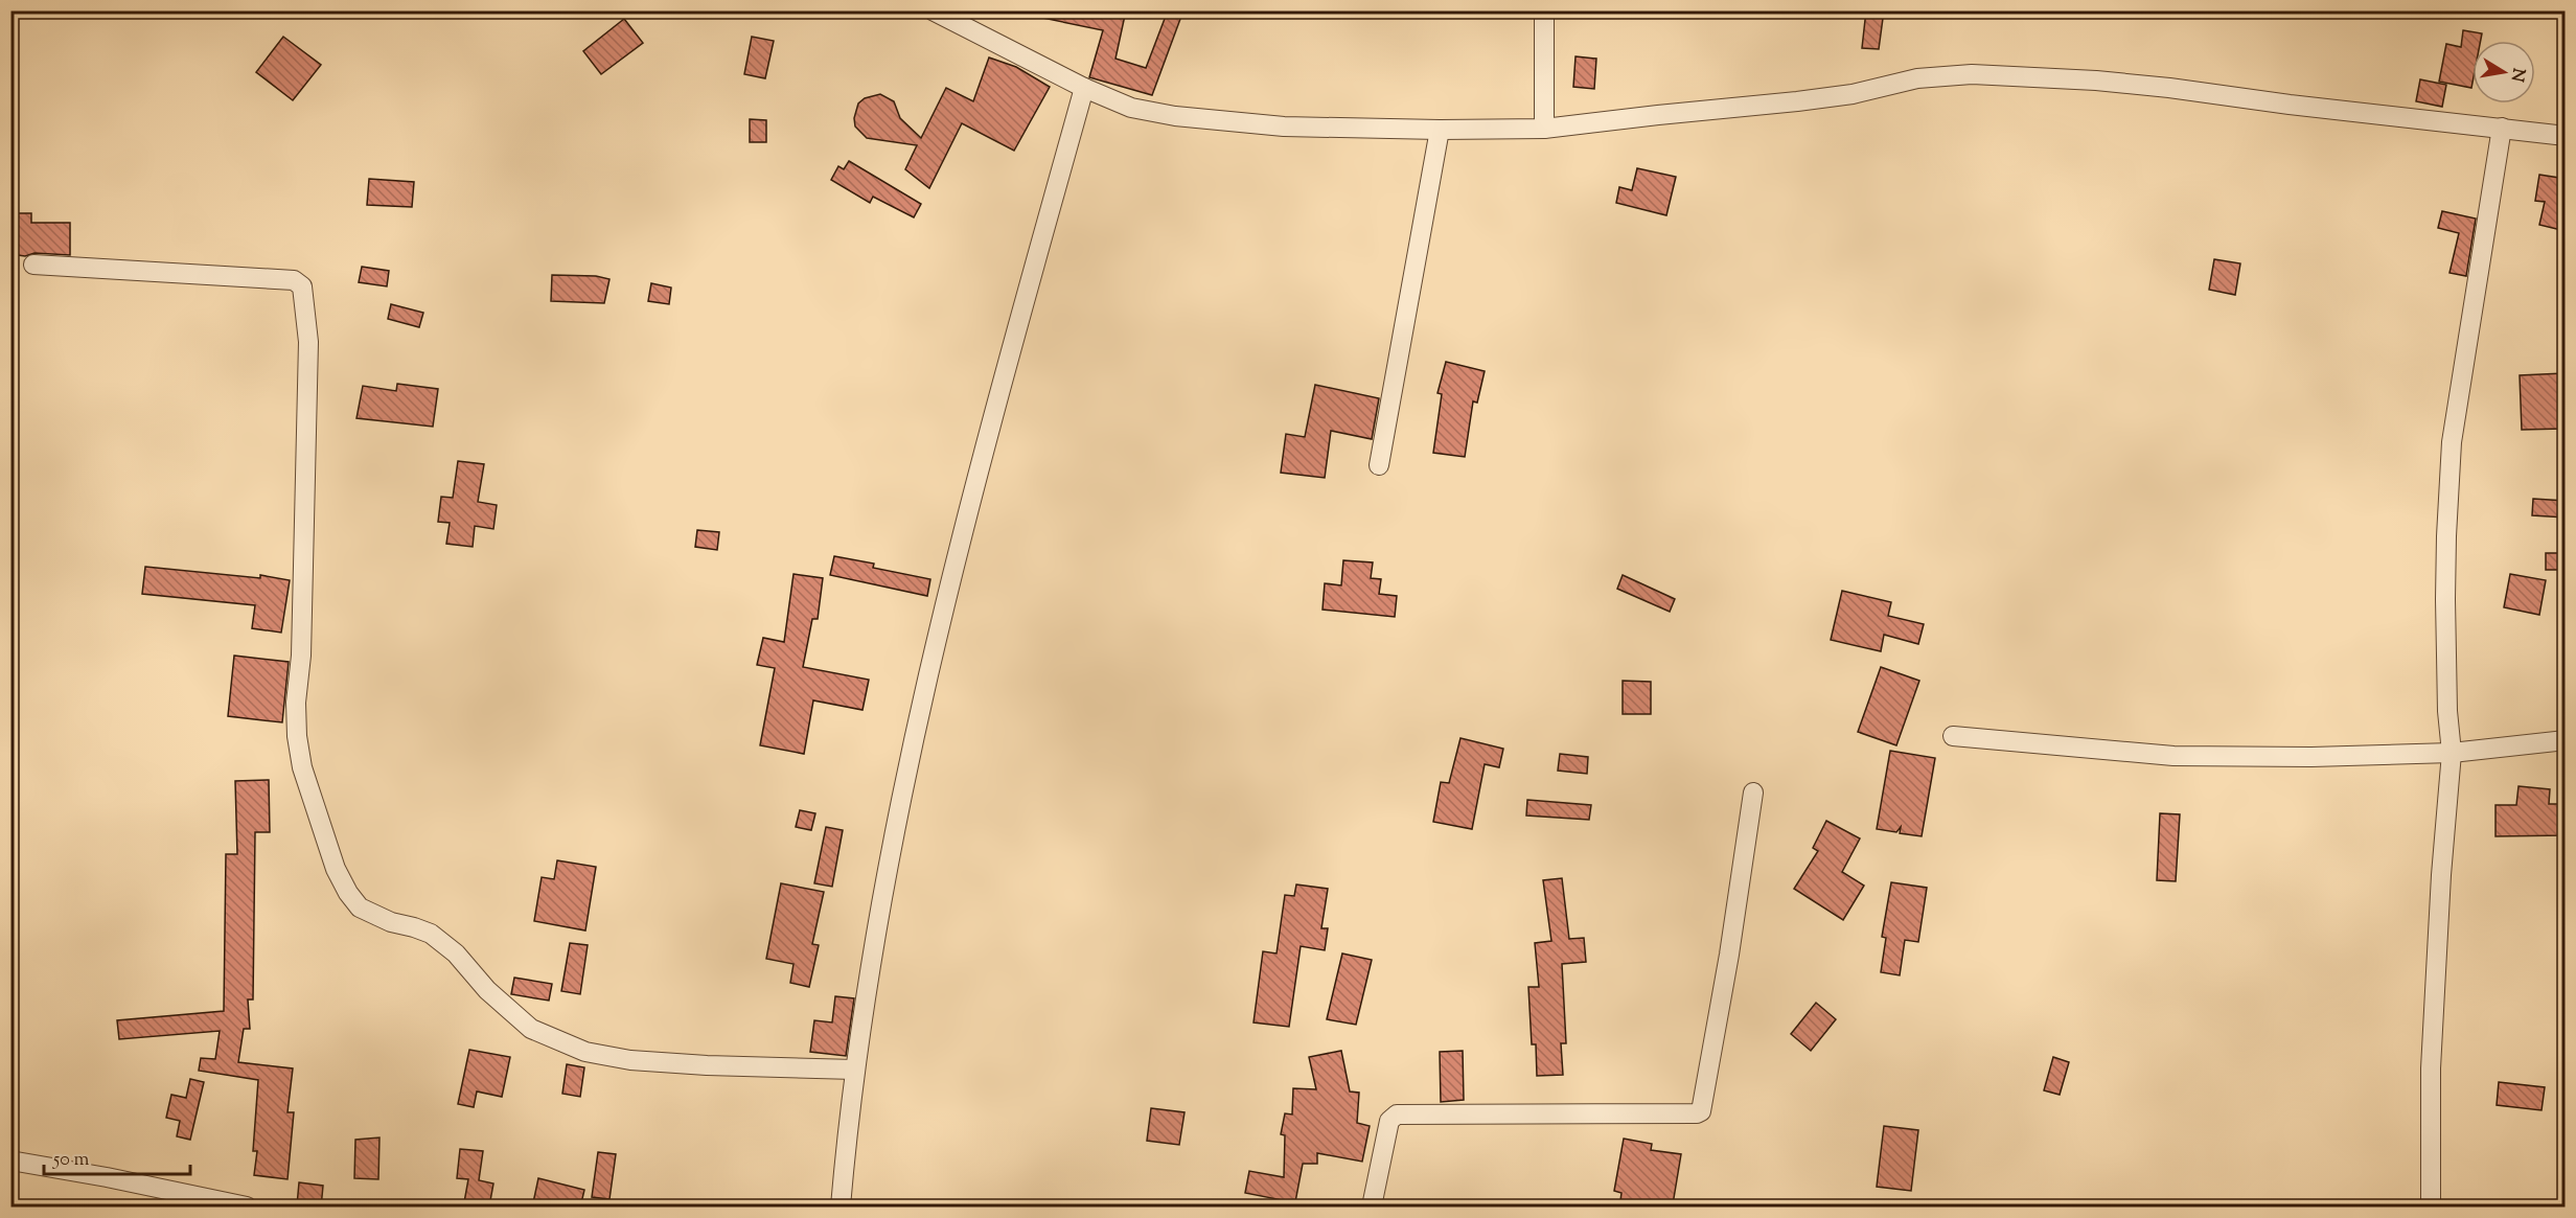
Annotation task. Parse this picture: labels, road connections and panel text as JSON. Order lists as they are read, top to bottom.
{
  "scale_bar": "50 m",
  "north": "right"
}
